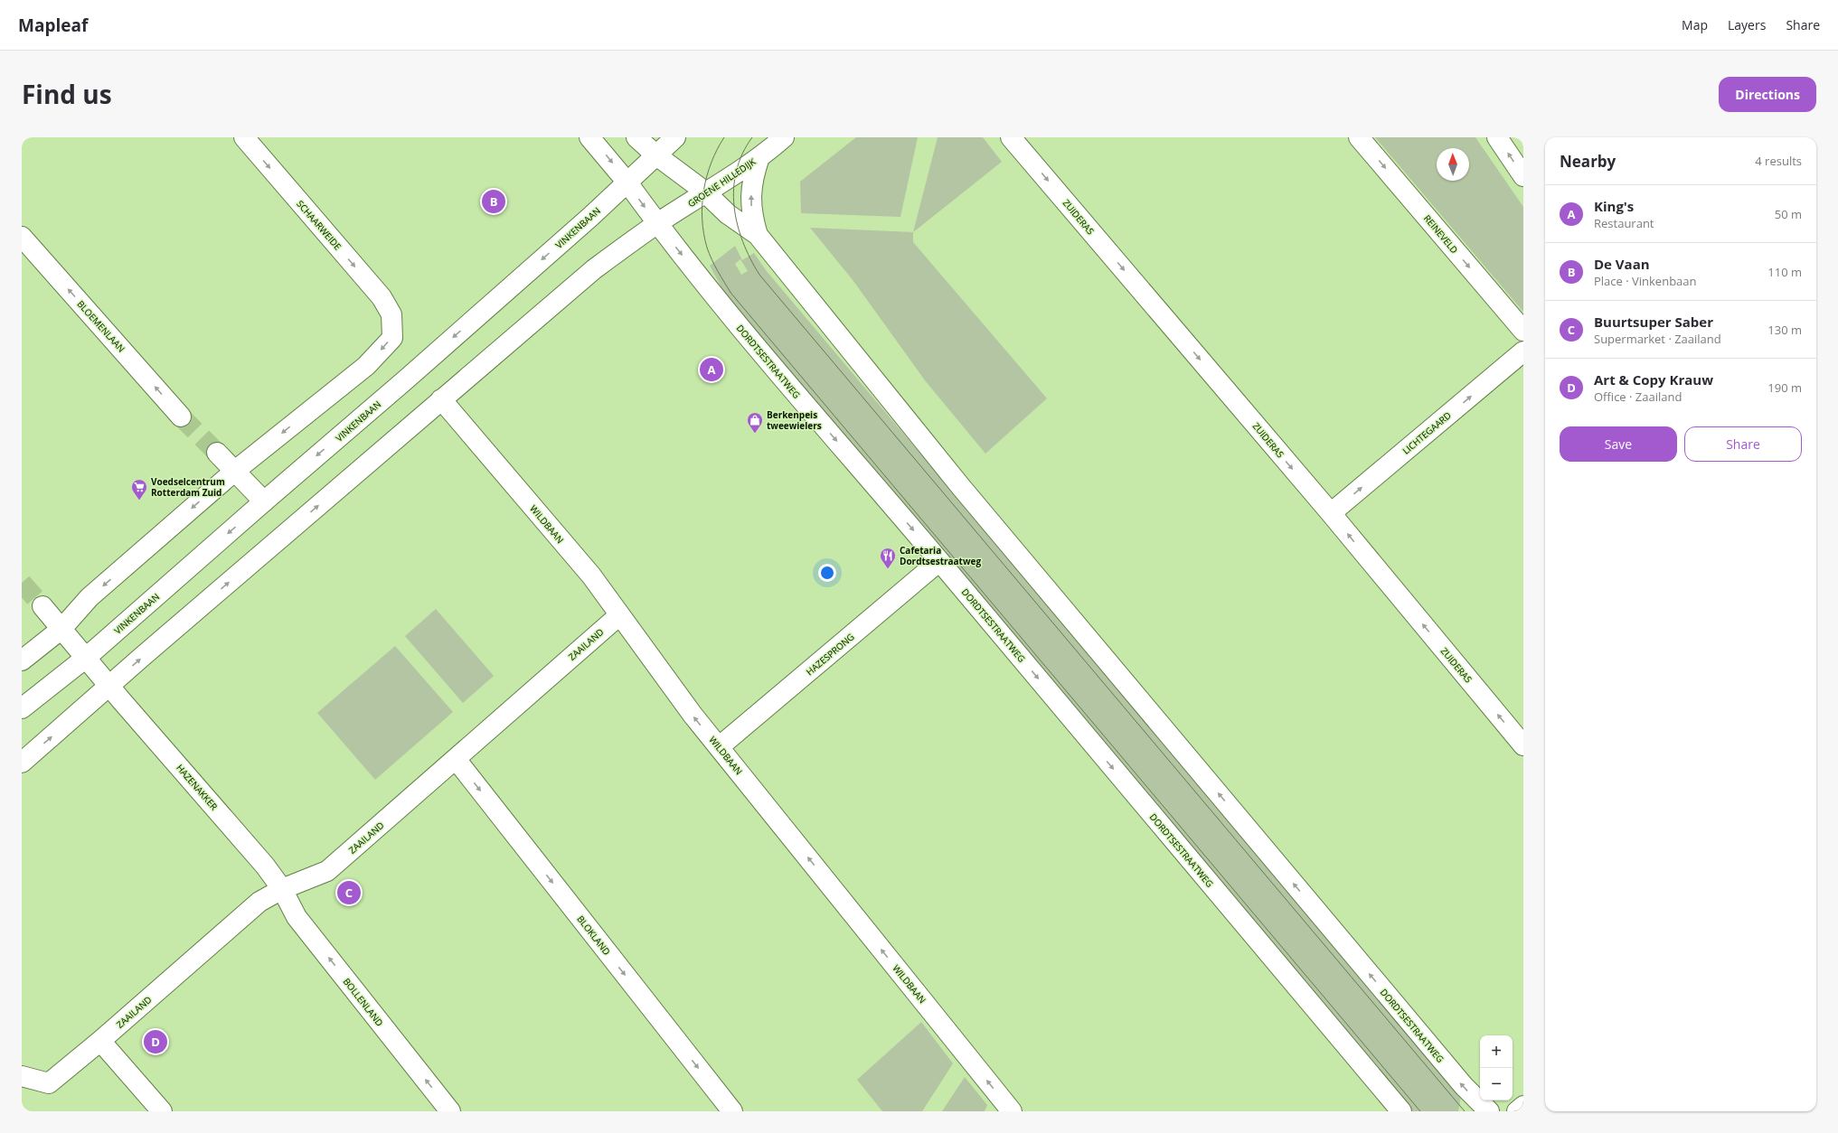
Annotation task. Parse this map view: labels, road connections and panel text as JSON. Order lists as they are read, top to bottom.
{
  "streets": {
    "street": [
      "GROENE HILLEDIJK",
      "ZUIDERAS",
      "SCHAARWEIDE",
      "VINKENBAAN",
      "REINEVELD",
      "BLOEMENLAAN",
      "DORDTSESTRAATWEG",
      "LICHTEGAARD",
      "WILDBAAN",
      "ZAAILAND",
      "HAZESPRONG",
      "HAZENAKKER",
      "BLOKLAND",
      "BOLLENLAND"
    ]
  },
  "crossings": [
    ["GROENE HILLEDIJK", "DORDTSESTRAATWEG"],
    ["ZUIDERAS", "LICHTEGAARD"],
    ["VINKENBAAN", "DORDTSESTRAATWEG"],
    ["DORDTSESTRAATWEG", "HAZESPRONG"],
    ["WILDBAAN", "ZAAILAND"],
    ["WILDBAAN", "HAZESPRONG"],
    ["ZAAILAND", "HAZENAKKER"],
    ["ZAAILAND", "BLOKLAND"],
    ["ZAAILAND", "BOLLENLAND"],
    ["HAZENAKKER", "BOLLENLAND"]
  ],
  "one_way": [
    "REINEVELD",
    "BLOEMENLAAN",
    "LICHTEGAARD",
    "WILDBAAN",
    "BLOKLAND",
    "BOLLENLAND"
  ],
  "places": {
    "shop": ["Berkenpeis tweewielers"],
    "supermarket": ["Voedselcentrum Rotterdam Zuid"],
    "restaurant": ["Cafetaria Dordtsestraatweg"]
  },
  "north": "top",
  "page": {
    "header": "Mapleaf",
    "nav": ["Map", "Layers", "Share"],
    "title": "Find us",
    "buttons": [
      "Directions",
      ["Save", "Share"]
    ],
    "heading": ["Nearby", "4 results"],
    "list": [
      {
        "mark": "A",
        "name": "King's",
        "note": "Restaurant",
        "value": "50 m"
      },
      {
        "mark": "B",
        "name": "De Vaan",
        "note": "Place · Vinkenbaan",
        "value": "110 m"
      },
      {
        "mark": "C",
        "name": "Buurtsuper Saber",
        "note": "Supermarket · Zaailand",
        "value": "130 m"
      },
      {
        "mark": "D",
        "name": "Art & Copy Krauw",
        "note": "Office · Zaailand",
        "value": "190 m"
      }
    ],
    "pins": [
      "B",
      "A",
      "C",
      "D"
    ],
    "map_buttons": ["+", "−"]
  }
}
